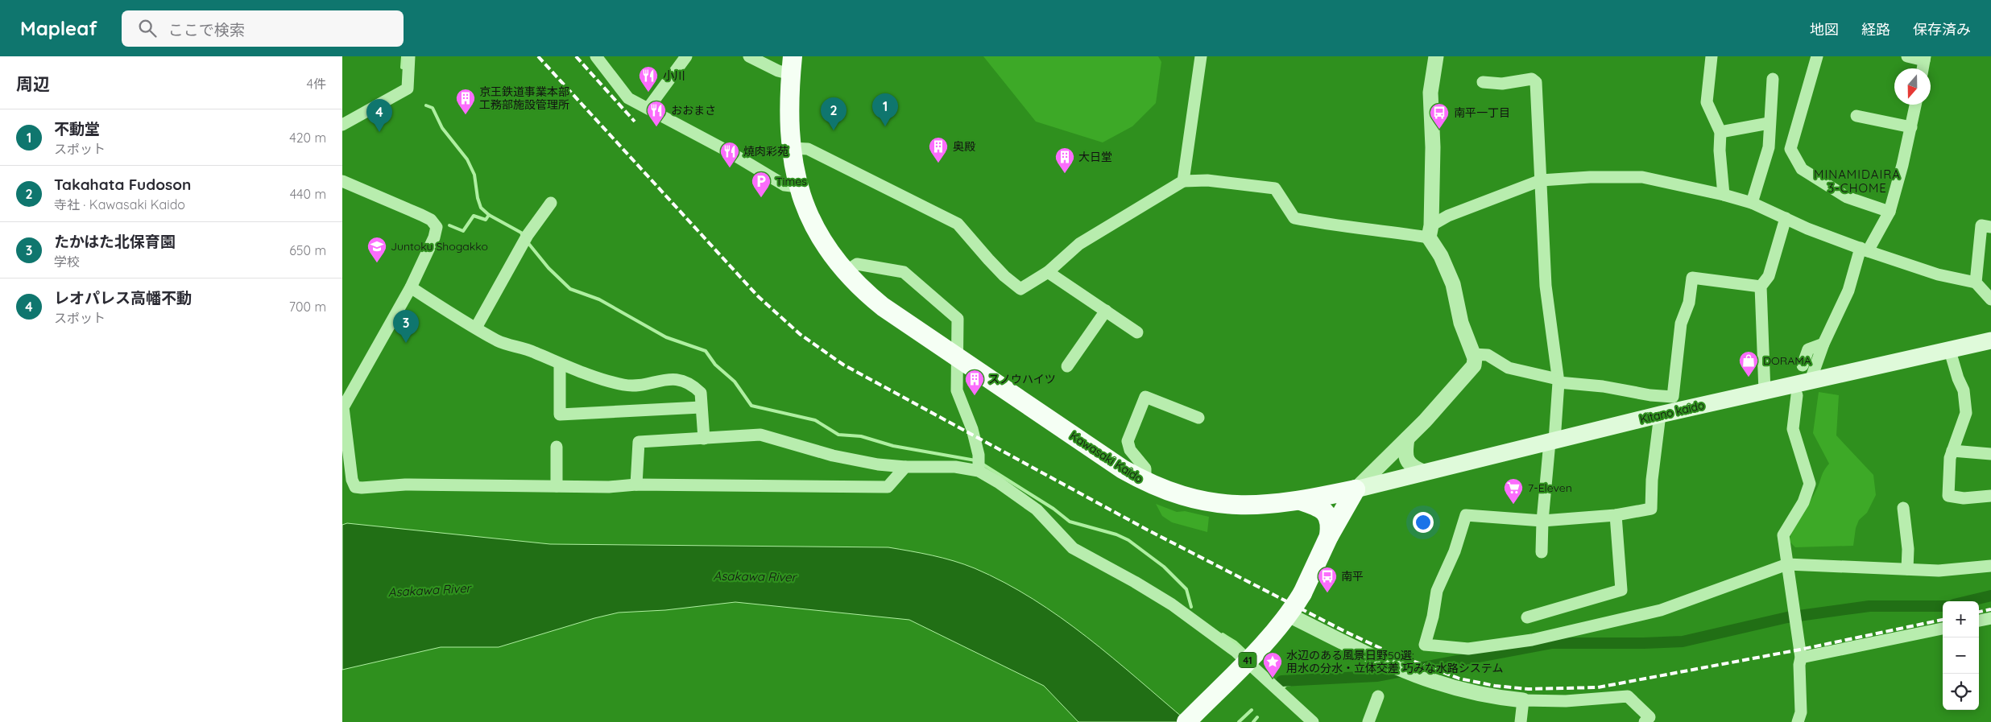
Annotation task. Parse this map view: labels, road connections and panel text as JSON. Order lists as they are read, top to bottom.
{
  "streets": {
    "main road": ["Kitano kaido", "Kawasaki Kaido", "41"]
  },
  "crossings": [
    ["Kitano kaido", "Kawasaki Kaido"],
    ["Kitano kaido", "41"],
    ["Kawasaki Kaido", "41"]
  ],
  "districts": ["MINAMIDAIRA 3-CHOME"],
  "water": ["Asakawa River"],
  "places": {
    "restaurant": ["小川", "おおまさ", "燒肉彩苑"],
    "building": [
      "京王鉄道事業本部 工務部施設管理所",
      "奥殿",
      "大日堂",
      "スノウハイツ"
    ],
    "bus stop": ["南平一丁目", "南平"],
    "parking": ["Times"],
    "school or university": ["Juntoku Shogakko"],
    "shop": ["DORAMA"],
    "supermarket": ["7-Eleven"],
    "place": ["水辺のある風景日野50選: 用水の分水・立体交差 巧みな水路システム"]
  },
  "north": "bottom",
  "page": {
    "header": "Mapleaf",
    "search": "ここで検索",
    "nav": ["地図", "経路", "保存済み"],
    "heading": ["周辺", "4件"],
    "pins": [
      "1",
      "2",
      "4",
      "3"
    ],
    "list": [
      {
        "mark": "1",
        "name": "不動堂",
        "note": "スポット",
        "value": "420 m"
      },
      {
        "mark": "2",
        "name": "Takahata Fudoson",
        "note": "寺社 · Kawasaki Kaido",
        "value": "440 m"
      },
      {
        "mark": "3",
        "name": "たかはた北保育園",
        "note": "学校",
        "value": "650 m"
      },
      {
        "mark": "4",
        "name": "レオパレス高幡不動",
        "note": "スポット",
        "value": "700 m"
      }
    ],
    "map_buttons": ["+", "−"]
  }
}
